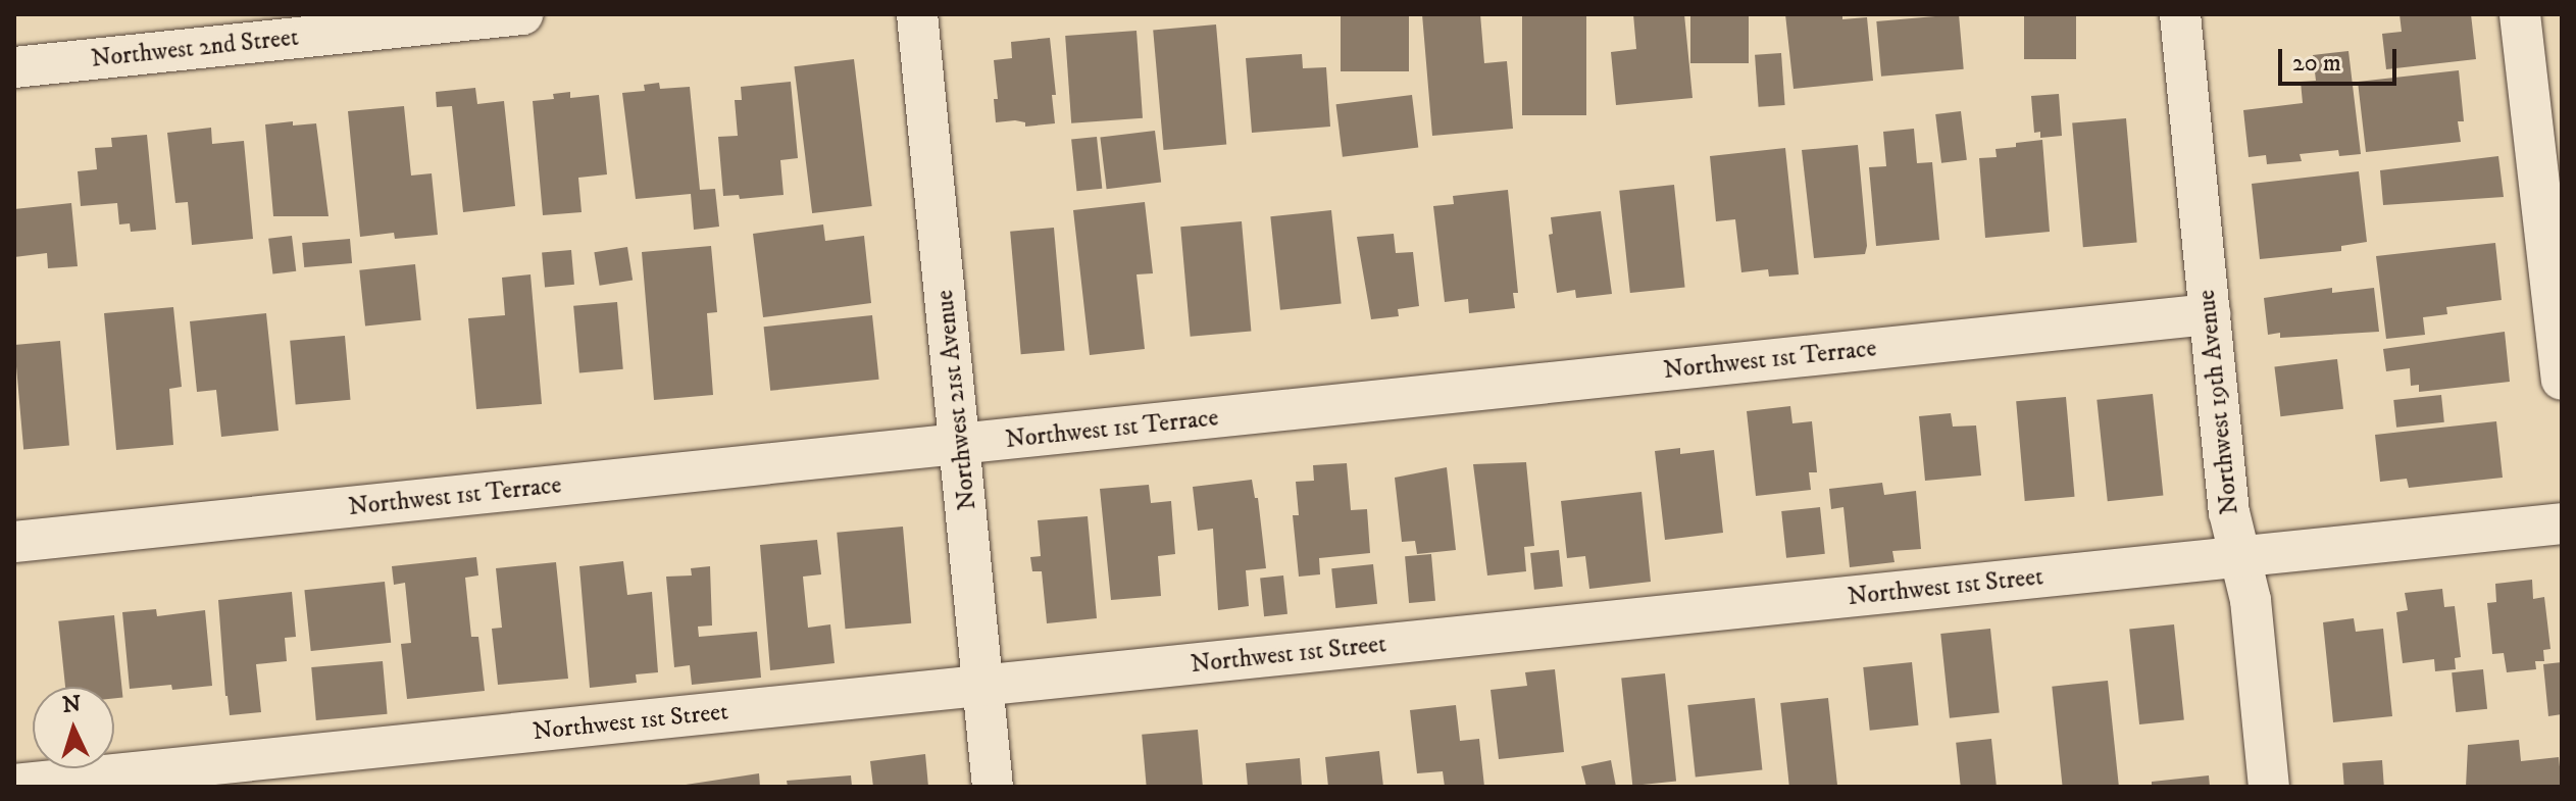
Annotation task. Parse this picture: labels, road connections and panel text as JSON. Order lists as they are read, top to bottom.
{
  "streets": {
    "street": [
      "Northwest 2nd Street",
      "Northwest 1st Terrace",
      "Northwest 21st Avenue",
      "Northwest 19th Avenue",
      "Northwest 1st Street"
    ]
  },
  "crossings": [
    ["Northwest 1st Terrace", "Northwest 21st Avenue"],
    ["Northwest 1st Terrace", "Northwest 19th Avenue"],
    ["Northwest 21st Avenue", "Northwest 1st Street"],
    ["Northwest 19th Avenue", "Northwest 1st Street"]
  ],
  "scale_bar": "20 m",
  "north": "top"
}
